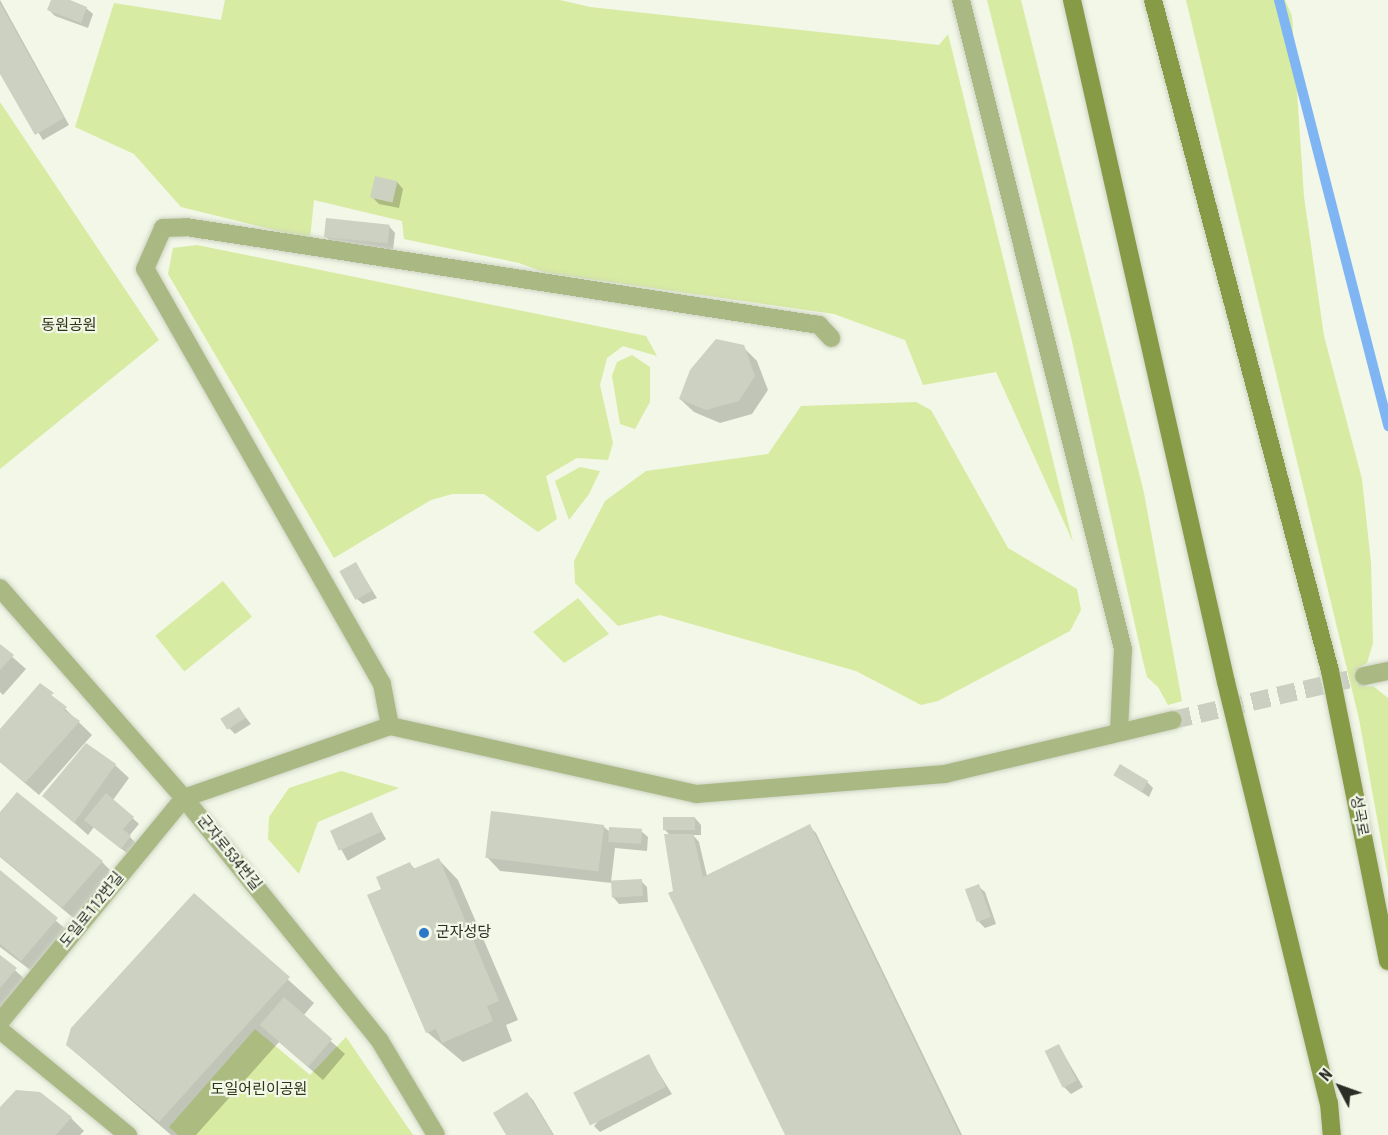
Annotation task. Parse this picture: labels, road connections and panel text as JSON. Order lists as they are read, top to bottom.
{
  "streets": {
    "main road": ["성곡로"],
    "street": ["군자로534번길", "도일로112번길"]
  },
  "crossings": [
    ["군자로534번길", "도일로112번길"]
  ],
  "parks": ["동원공원", "도일어린이공원"],
  "places": ["군자성당"],
  "north": "top left"
}
